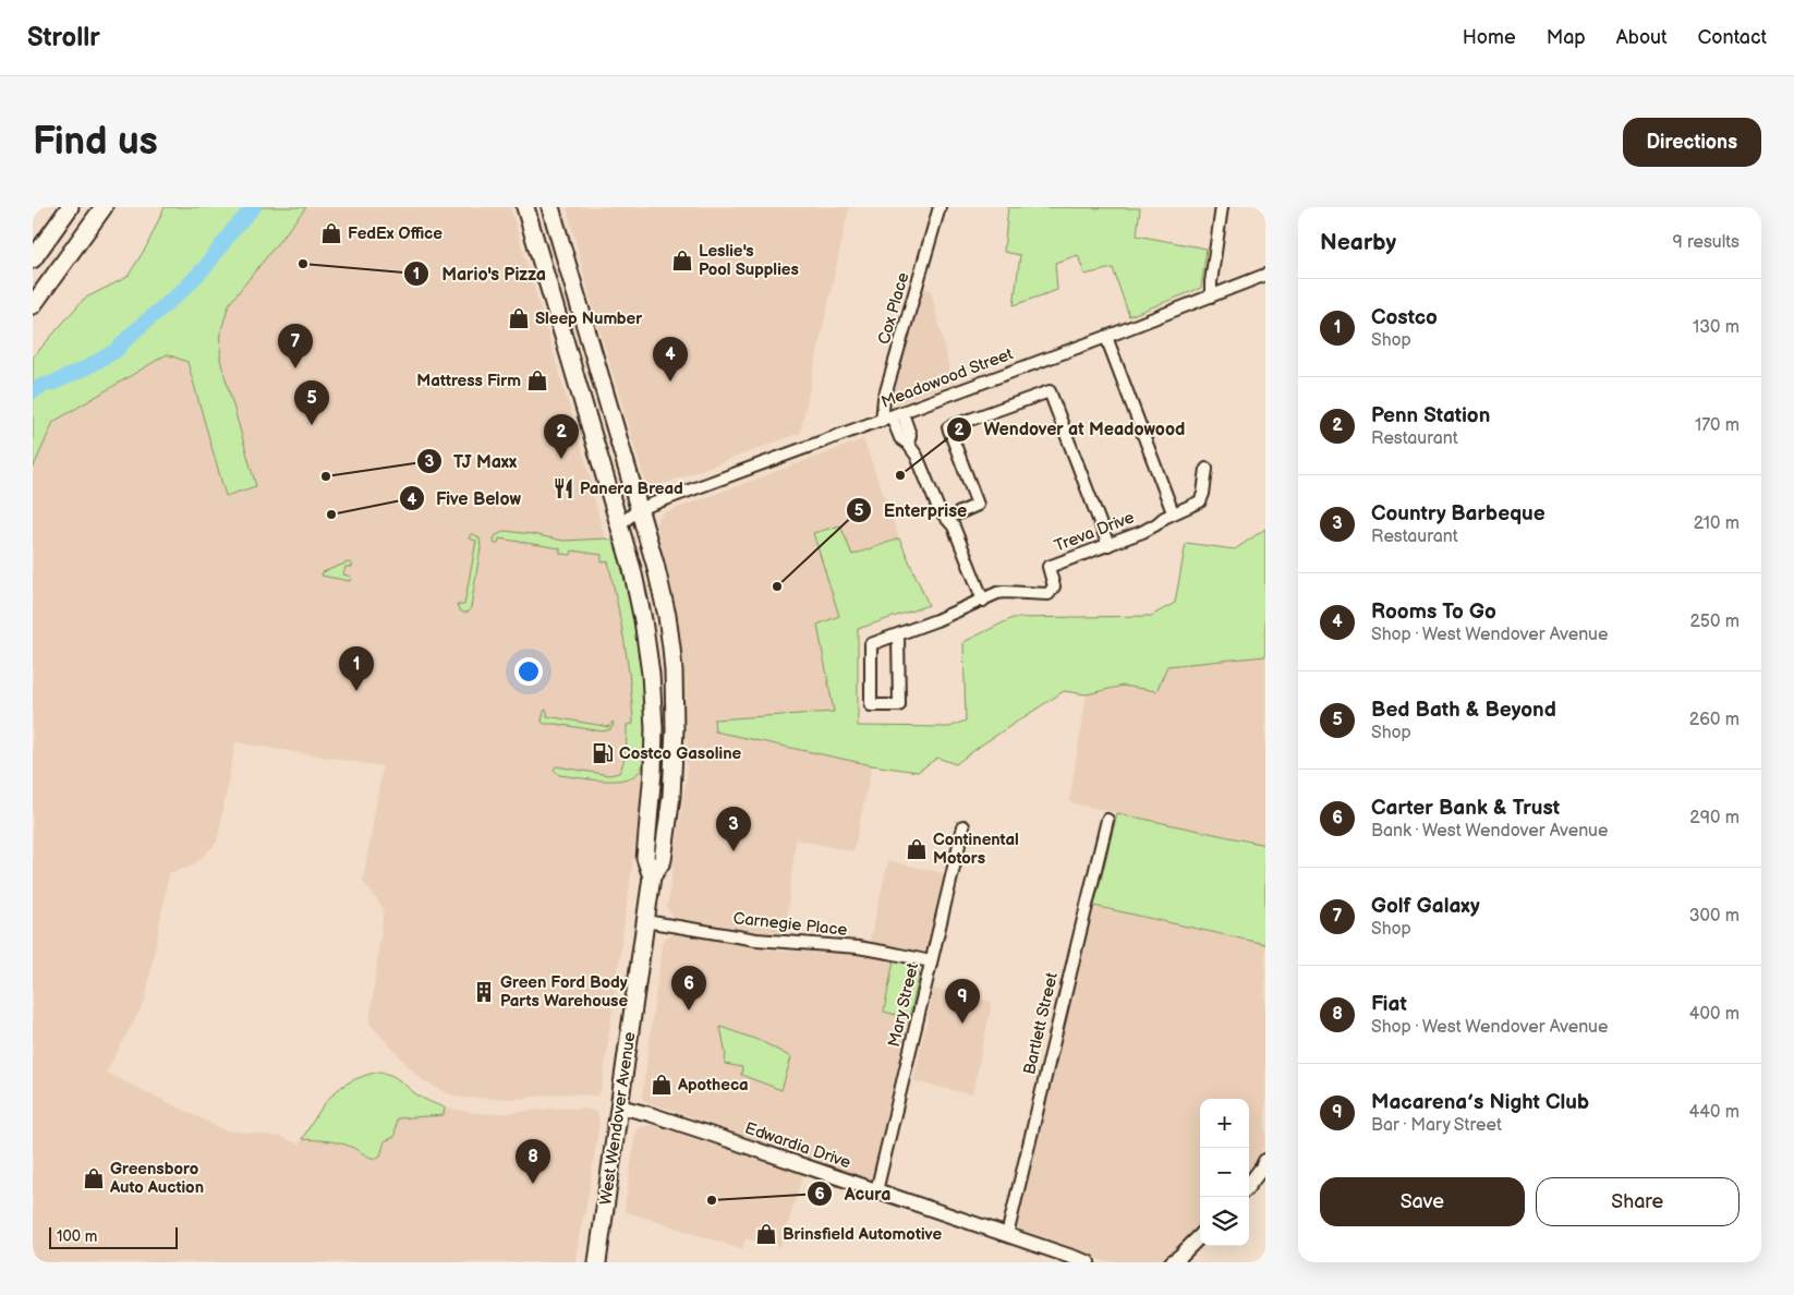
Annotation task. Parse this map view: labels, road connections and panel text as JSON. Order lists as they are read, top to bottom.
{
  "streets": {
    "highway": ["West Wendover Avenue"],
    "main road": ["Edwardia Drive"],
    "street": [
      "Cox Place",
      "Meadowood Street",
      "Treva Drive",
      "Carnegie Place",
      "Mary Street",
      "Bartlett Street"
    ]
  },
  "crossings": [
    ["Cox Place", "Meadowood Street"],
    ["Cox Place", "Treva Drive"],
    ["Meadowood Street", "West Wendover Avenue"],
    ["Carnegie Place", "Mary Street"],
    ["Carnegie Place", "West Wendover Avenue"],
    ["Mary Street", "Edwardia Drive"],
    ["Bartlett Street", "Edwardia Drive"],
    ["West Wendover Avenue", "Edwardia Drive"]
  ],
  "places": {
    "shop": [
      "FedEx Office",
      "Leslie's Pool Supplies",
      "Sleep Number",
      "Mattress Firm",
      "Continental Motors",
      "Apotheca",
      "Greensboro Auto Auction",
      "Brinsfield Automotive"
    ],
    "other": [
      "Mario's Pizza",
      "Wendover at Meadowood",
      "TJ Maxx",
      "Five Below",
      "Enterprise",
      "Acura"
    ],
    "restaurant": ["Panera Bread"],
    "fuel station": ["Costco Gasoline"],
    "building": ["Green Ford Body Parts Warehouse"]
  },
  "scale_bar": "100 m",
  "page": {
    "header": "Strollr",
    "nav": [
      "Home",
      "Map",
      "About",
      "Contact"
    ],
    "buttons": [
      "Directions",
      ["Save", "Share"]
    ],
    "title": "Find us",
    "heading": ["Nearby", "9 results"],
    "list": [
      {
        "mark": "1",
        "name": "Costco",
        "note": "Shop",
        "value": "130 m"
      },
      {
        "mark": "2",
        "name": "Penn Station",
        "note": "Restaurant",
        "value": "170 m"
      },
      {
        "mark": "3",
        "name": "Country Barbeque",
        "note": "Restaurant",
        "value": "210 m"
      },
      {
        "mark": "4",
        "name": "Rooms To Go",
        "note": "Shop · West Wendover Avenue",
        "value": "250 m"
      },
      {
        "mark": "5",
        "name": "Bed Bath & Beyond",
        "note": "Shop",
        "value": "260 m"
      },
      {
        "mark": "6",
        "name": "Carter Bank & Trust",
        "note": "Bank · West Wendover Avenue",
        "value": "290 m"
      },
      {
        "mark": "7",
        "name": "Golf Galaxy",
        "note": "Shop",
        "value": "300 m"
      },
      {
        "mark": "8",
        "name": "Fiat",
        "note": "Shop · West Wendover Avenue",
        "value": "400 m"
      },
      {
        "mark": "9",
        "name": "Macarena’s Night Club",
        "note": "Bar · Mary Street",
        "value": "440 m"
      }
    ],
    "pins": [
      "7",
      "4",
      "5",
      "2",
      "1",
      "3",
      "6",
      "9",
      "8"
    ],
    "map_buttons": ["+", "−"],
    "scale": "100 m"
  }
}
